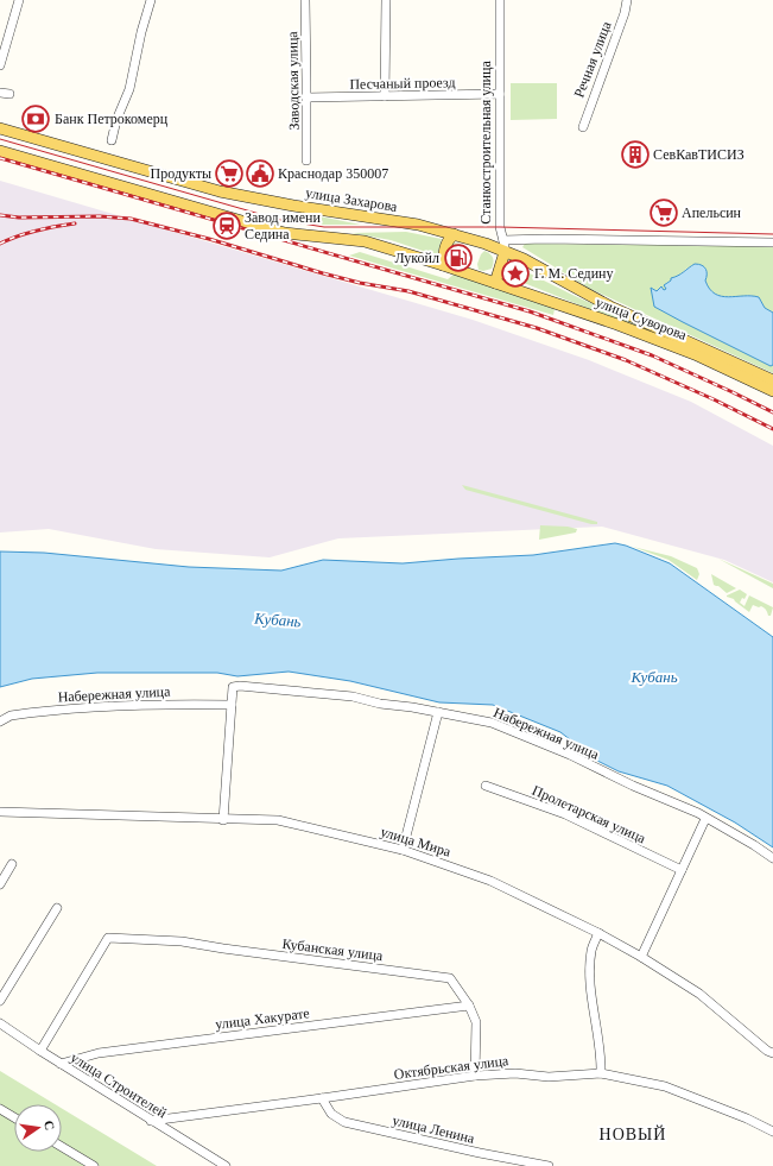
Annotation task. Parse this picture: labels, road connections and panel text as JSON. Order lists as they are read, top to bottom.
{
  "streets": {
    "main road": ["Станкостроительная улица", "улица Захарова", "улица Суворова"],
    "street": [
      "Речная улица",
      "Заводская улица",
      "Песчаный проезд",
      "Набережная улица",
      "Пролетарская улица",
      "улица Мира",
      "Кубанская улица",
      "улица Хакурате",
      "Октябрьская улица",
      "улица Строителей",
      "улица Ленина"
    ]
  },
  "crossings": [
    ["Заводская улица", "Песчаный проезд"],
    ["Песчаный проезд", "Станкостроительная улица"],
    ["Станкостроительная улица", "улица Захарова"],
    ["Станкостроительная улица", "улица Суворова"],
    ["улица Захарова", "улица Суворова"],
    ["Кубанская улица", "улица Хакурате"],
    ["Кубанская улица", "Октябрьская улица"],
    ["Кубанская улица", "улица Строителей"],
    ["улица Хакурате", "улица Строителей"],
    ["Октябрьская улица", "улица Строителей"],
    ["Октябрьская улица", "улица Ленина"]
  ],
  "districts": ["НОВЫЙ"],
  "water": ["Кубань"],
  "places": {
    "bank": ["Банк Петрокомерц"],
    "building": ["СевКавТИСИЗ"],
    "supermarket": ["Продукты", "Апельсин"],
    "public building": ["Краснодар 350007"],
    "station": ["Завод имени Седина"],
    "fuel station": ["Лукойл"],
    "place": ["Г. М. Седину"]
  },
  "north": "right"
}
